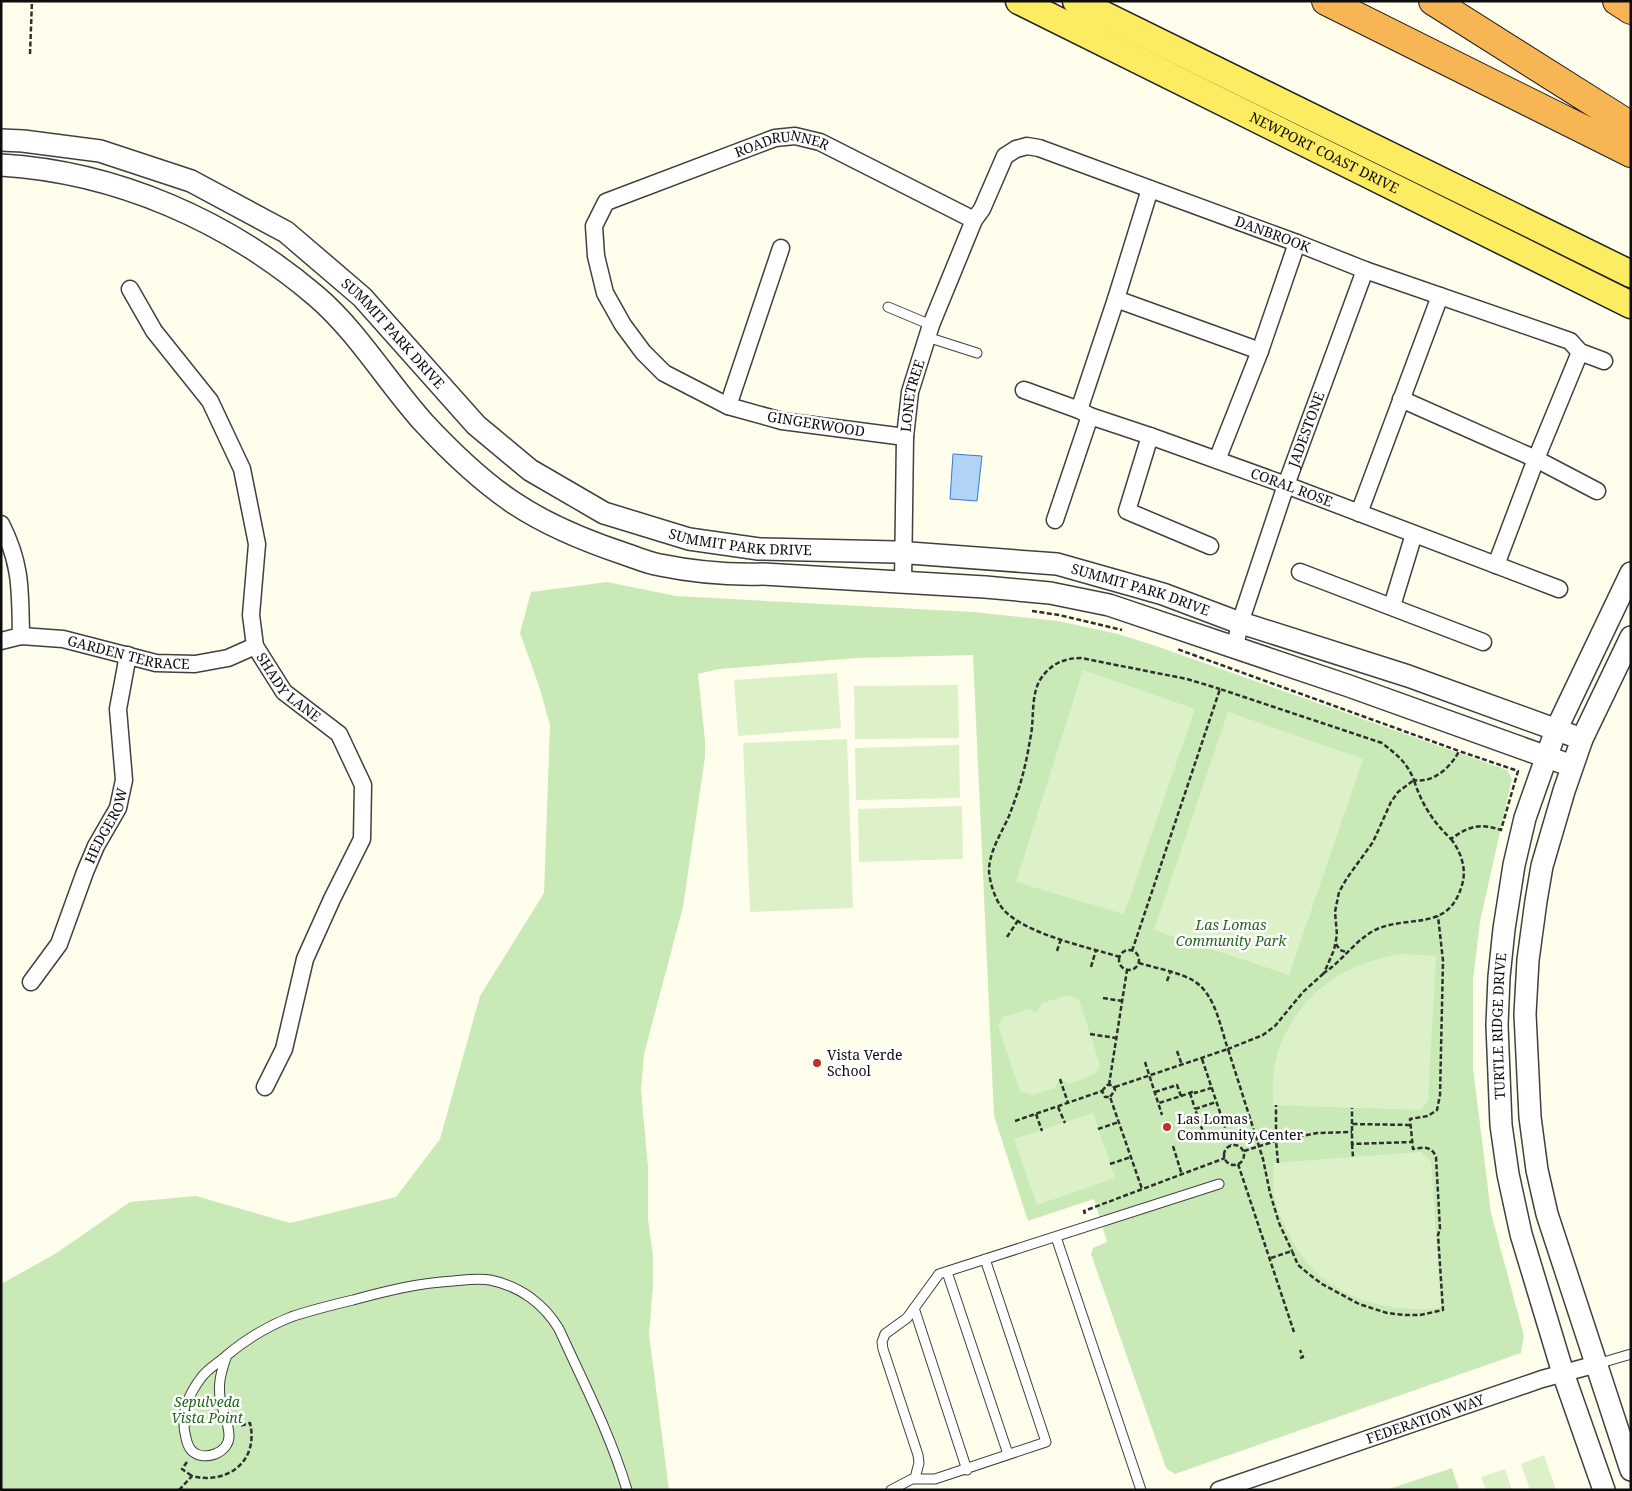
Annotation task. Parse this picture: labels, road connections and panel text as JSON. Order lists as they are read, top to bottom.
{
  "streets": {
    "main road": ["NEWPORT COAST DRIVE"],
    "street": [
      "ROADRUNNER",
      "DANBROOK",
      "SUMMIT PARK DRIVE",
      "LONETREE",
      "GINGERWOOD",
      "JADESTONE",
      "CORAL ROSE",
      "GARDEN TERRACE",
      "SHADY LANE",
      "HEDGEROW",
      "TURTLE RIDGE DRIVE",
      "FEDERATION WAY"
    ]
  },
  "crossings": [
    ["ROADRUNNER", "DANBROOK"],
    ["ROADRUNNER", "LONETREE"],
    ["ROADRUNNER", "GINGERWOOD"],
    ["DANBROOK", "LONETREE"],
    ["DANBROOK", "JADESTONE"],
    ["SUMMIT PARK DRIVE", "LONETREE"],
    ["SUMMIT PARK DRIVE", "JADESTONE"],
    ["SUMMIT PARK DRIVE", "TURTLE RIDGE DRIVE"],
    ["LONETREE", "GINGERWOOD"],
    ["JADESTONE", "CORAL ROSE"],
    ["GARDEN TERRACE", "SHADY LANE"],
    ["GARDEN TERRACE", "HEDGEROW"],
    ["TURTLE RIDGE DRIVE", "FEDERATION WAY"]
  ],
  "parks": ["Las Lomas Community Park", "Sepulveda Vista Point"],
  "places": ["Vista Verde School", "Las Lomas Community Center"]
}
